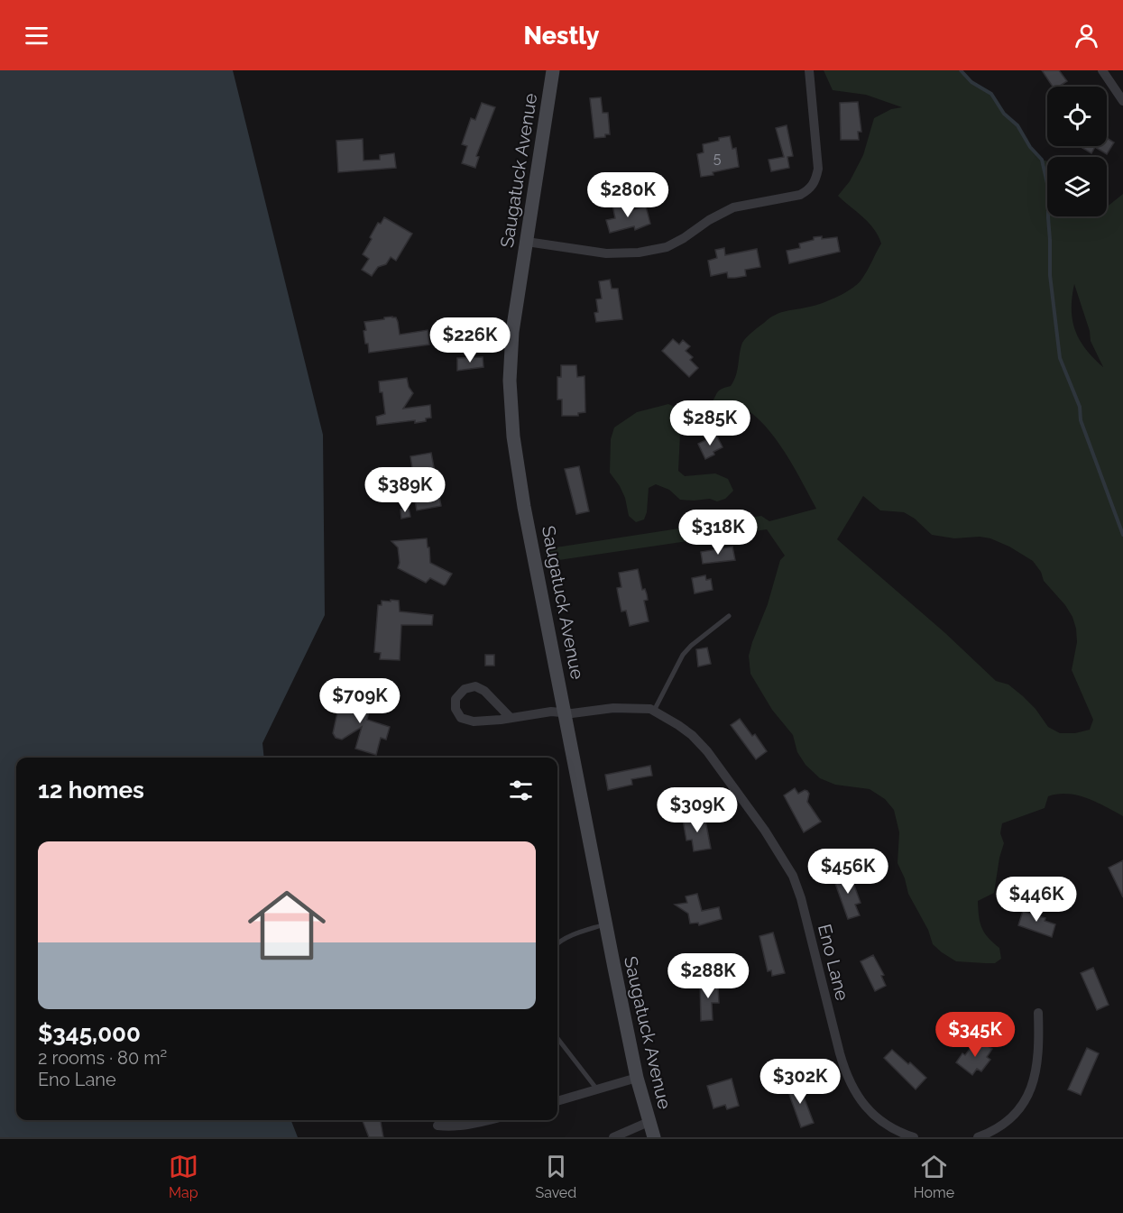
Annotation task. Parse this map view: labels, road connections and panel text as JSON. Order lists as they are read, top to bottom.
{
  "streets": {
    "main road": ["Saugatuck Avenue"],
    "street": ["Eno Lane"]
  },
  "crossings": [
    ["Saugatuck Avenue", "Eno Lane"]
  ],
  "house_numbers": ["5"],
  "page": {
    "header": "Nestly",
    "price": [
      "$280K",
      "$226K",
      "$285K",
      "$389K",
      "$318K",
      "$709K",
      "$309K",
      "$456K",
      "$446K",
      "$288K",
      "$345K",
      "$302K"
    ],
    "heading": "12 homes",
    "list": [
      {
        "name": "$345,000",
        "note": "2 rooms · 80 m² · Eno Lane"
      }
    ],
    "tabs": ["Map", "Saved", "Home"]
  }
}
